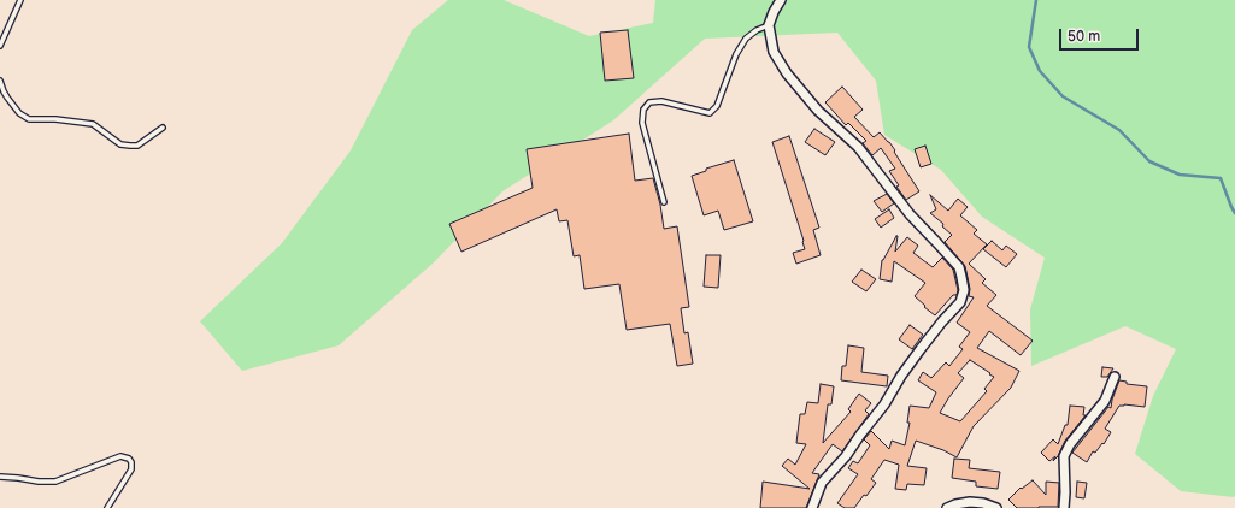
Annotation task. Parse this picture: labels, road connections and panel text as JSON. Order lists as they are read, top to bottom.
{
  "scale_bar": "50 m"
}
